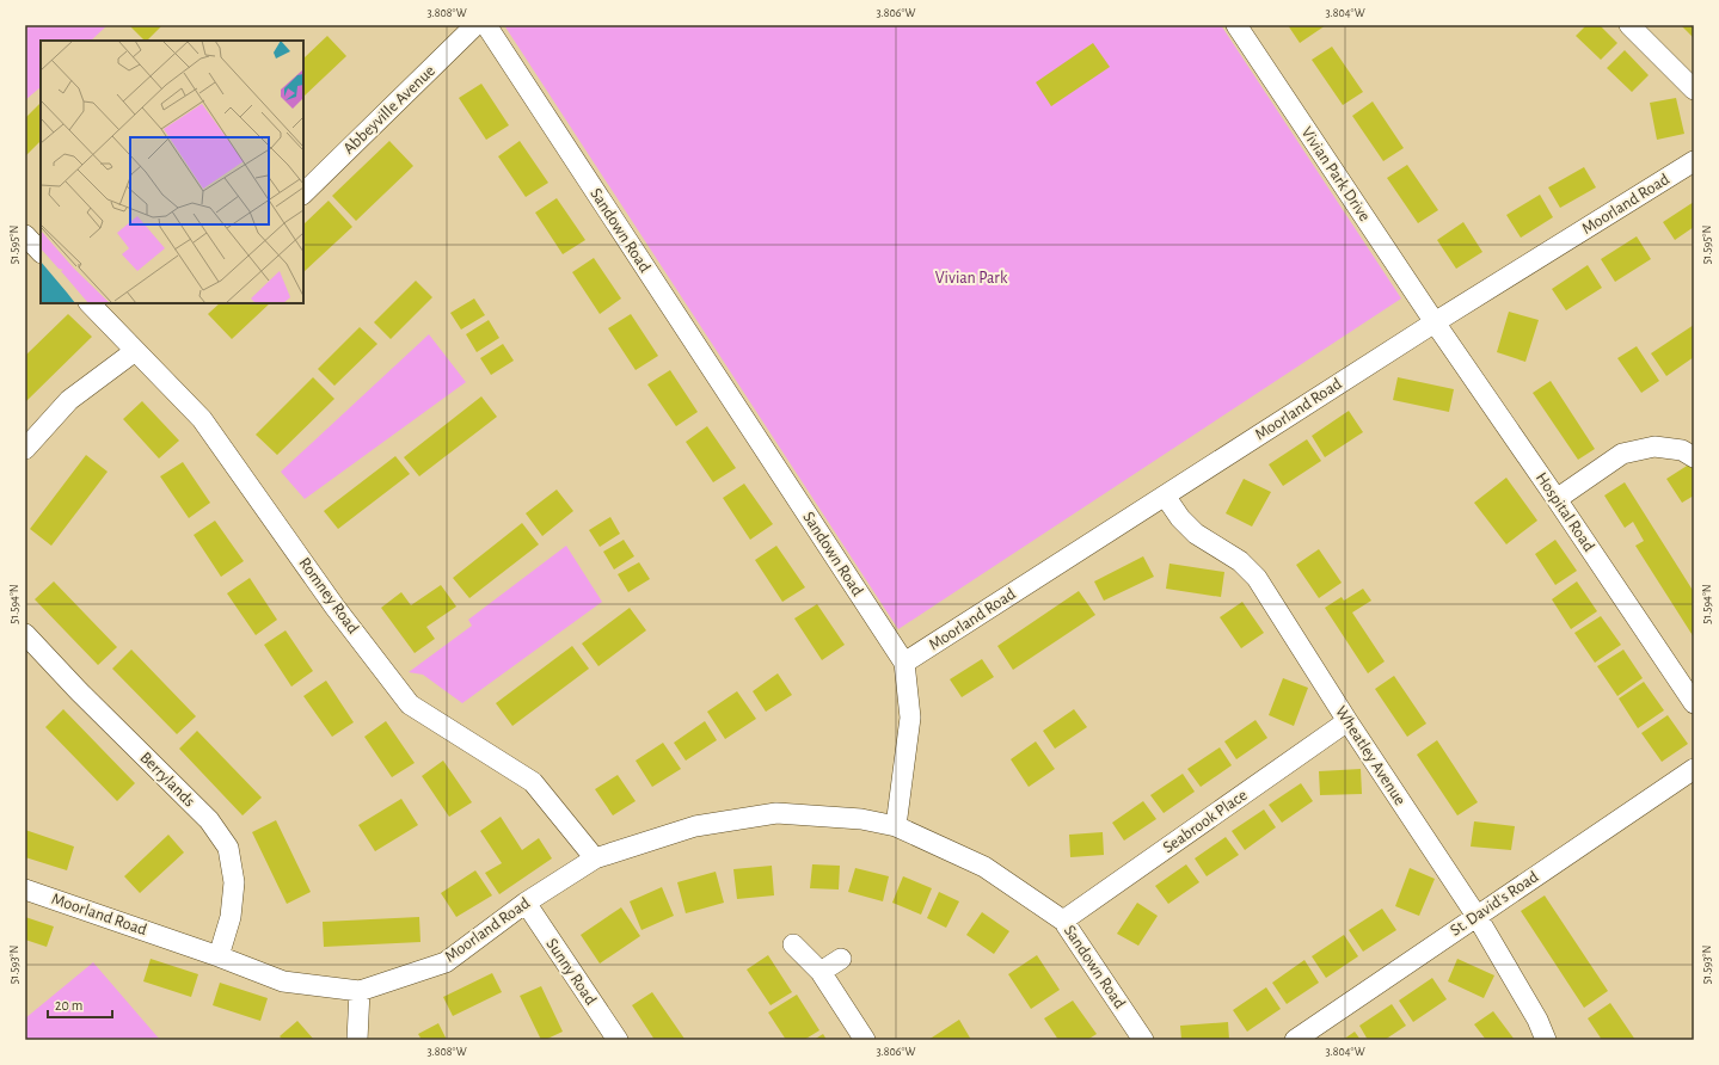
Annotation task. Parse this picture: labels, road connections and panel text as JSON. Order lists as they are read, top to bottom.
{
  "streets": {
    "street": [
      "Abbeyville Avenue",
      "Vivian Park Drive",
      "Moorland Road",
      "Sandown Road",
      "Hospital Road",
      "Romney Road",
      "Wheatley Avenue",
      "Berrylands",
      "Seabrook Place",
      "St. David's Road",
      "Sunny Road"
    ]
  },
  "crossings": [
    ["Vivian Park Drive", "Moorland Road"],
    ["Vivian Park Drive", "Hospital Road"],
    ["Moorland Road", "Sandown Road"],
    ["Moorland Road", "Hospital Road"],
    ["Moorland Road", "Romney Road"],
    ["Moorland Road", "Wheatley Avenue"],
    ["Moorland Road", "Berrylands"],
    ["Moorland Road", "Sunny Road"],
    ["Sandown Road", "Seabrook Place"],
    ["Wheatley Avenue", "Seabrook Place"],
    ["Wheatley Avenue", "St. David's Road"]
  ],
  "parks": ["Vivian Park"],
  "scale_bar": "20 m",
  "coordinates": [
    "3.808°W",
    "3.806°W",
    "3.804°W",
    "51.595°N",
    "51.594°N",
    "51.593°N"
  ]
}
